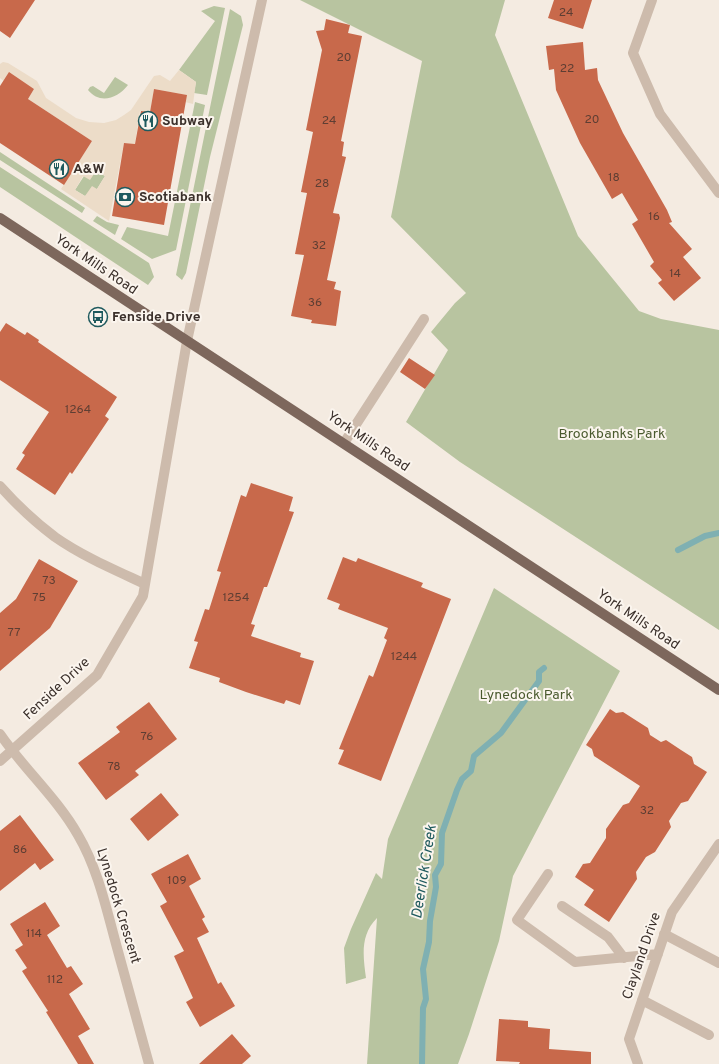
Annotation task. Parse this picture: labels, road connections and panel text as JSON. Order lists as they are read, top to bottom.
{
  "streets": {
    "main road": ["York Mills Road"],
    "street": ["Fenside Drive", "Lynedock Crescent", "Clayland Drive"]
  },
  "crossings": [
    ["York Mills Road", "Fenside Drive"],
    ["Fenside Drive", "Lynedock Crescent"]
  ],
  "water": ["Deerlick Creek"],
  "parks": ["Brookbanks Park", "Lynedock Park"],
  "places": {
    "restaurant": ["Subway", "A&W"],
    "bank": ["Scotiabank"],
    "bus stop": ["Fenside Drive"]
  },
  "house_numbers": [
    "24",
    "20",
    "22",
    "20",
    "24",
    "18",
    "28",
    "16",
    "32",
    "14",
    "36",
    "1264",
    "73",
    "75",
    "1254",
    "77",
    "1244",
    "76",
    "78",
    "32",
    "86",
    "109",
    "114",
    "112"
  ]
}
